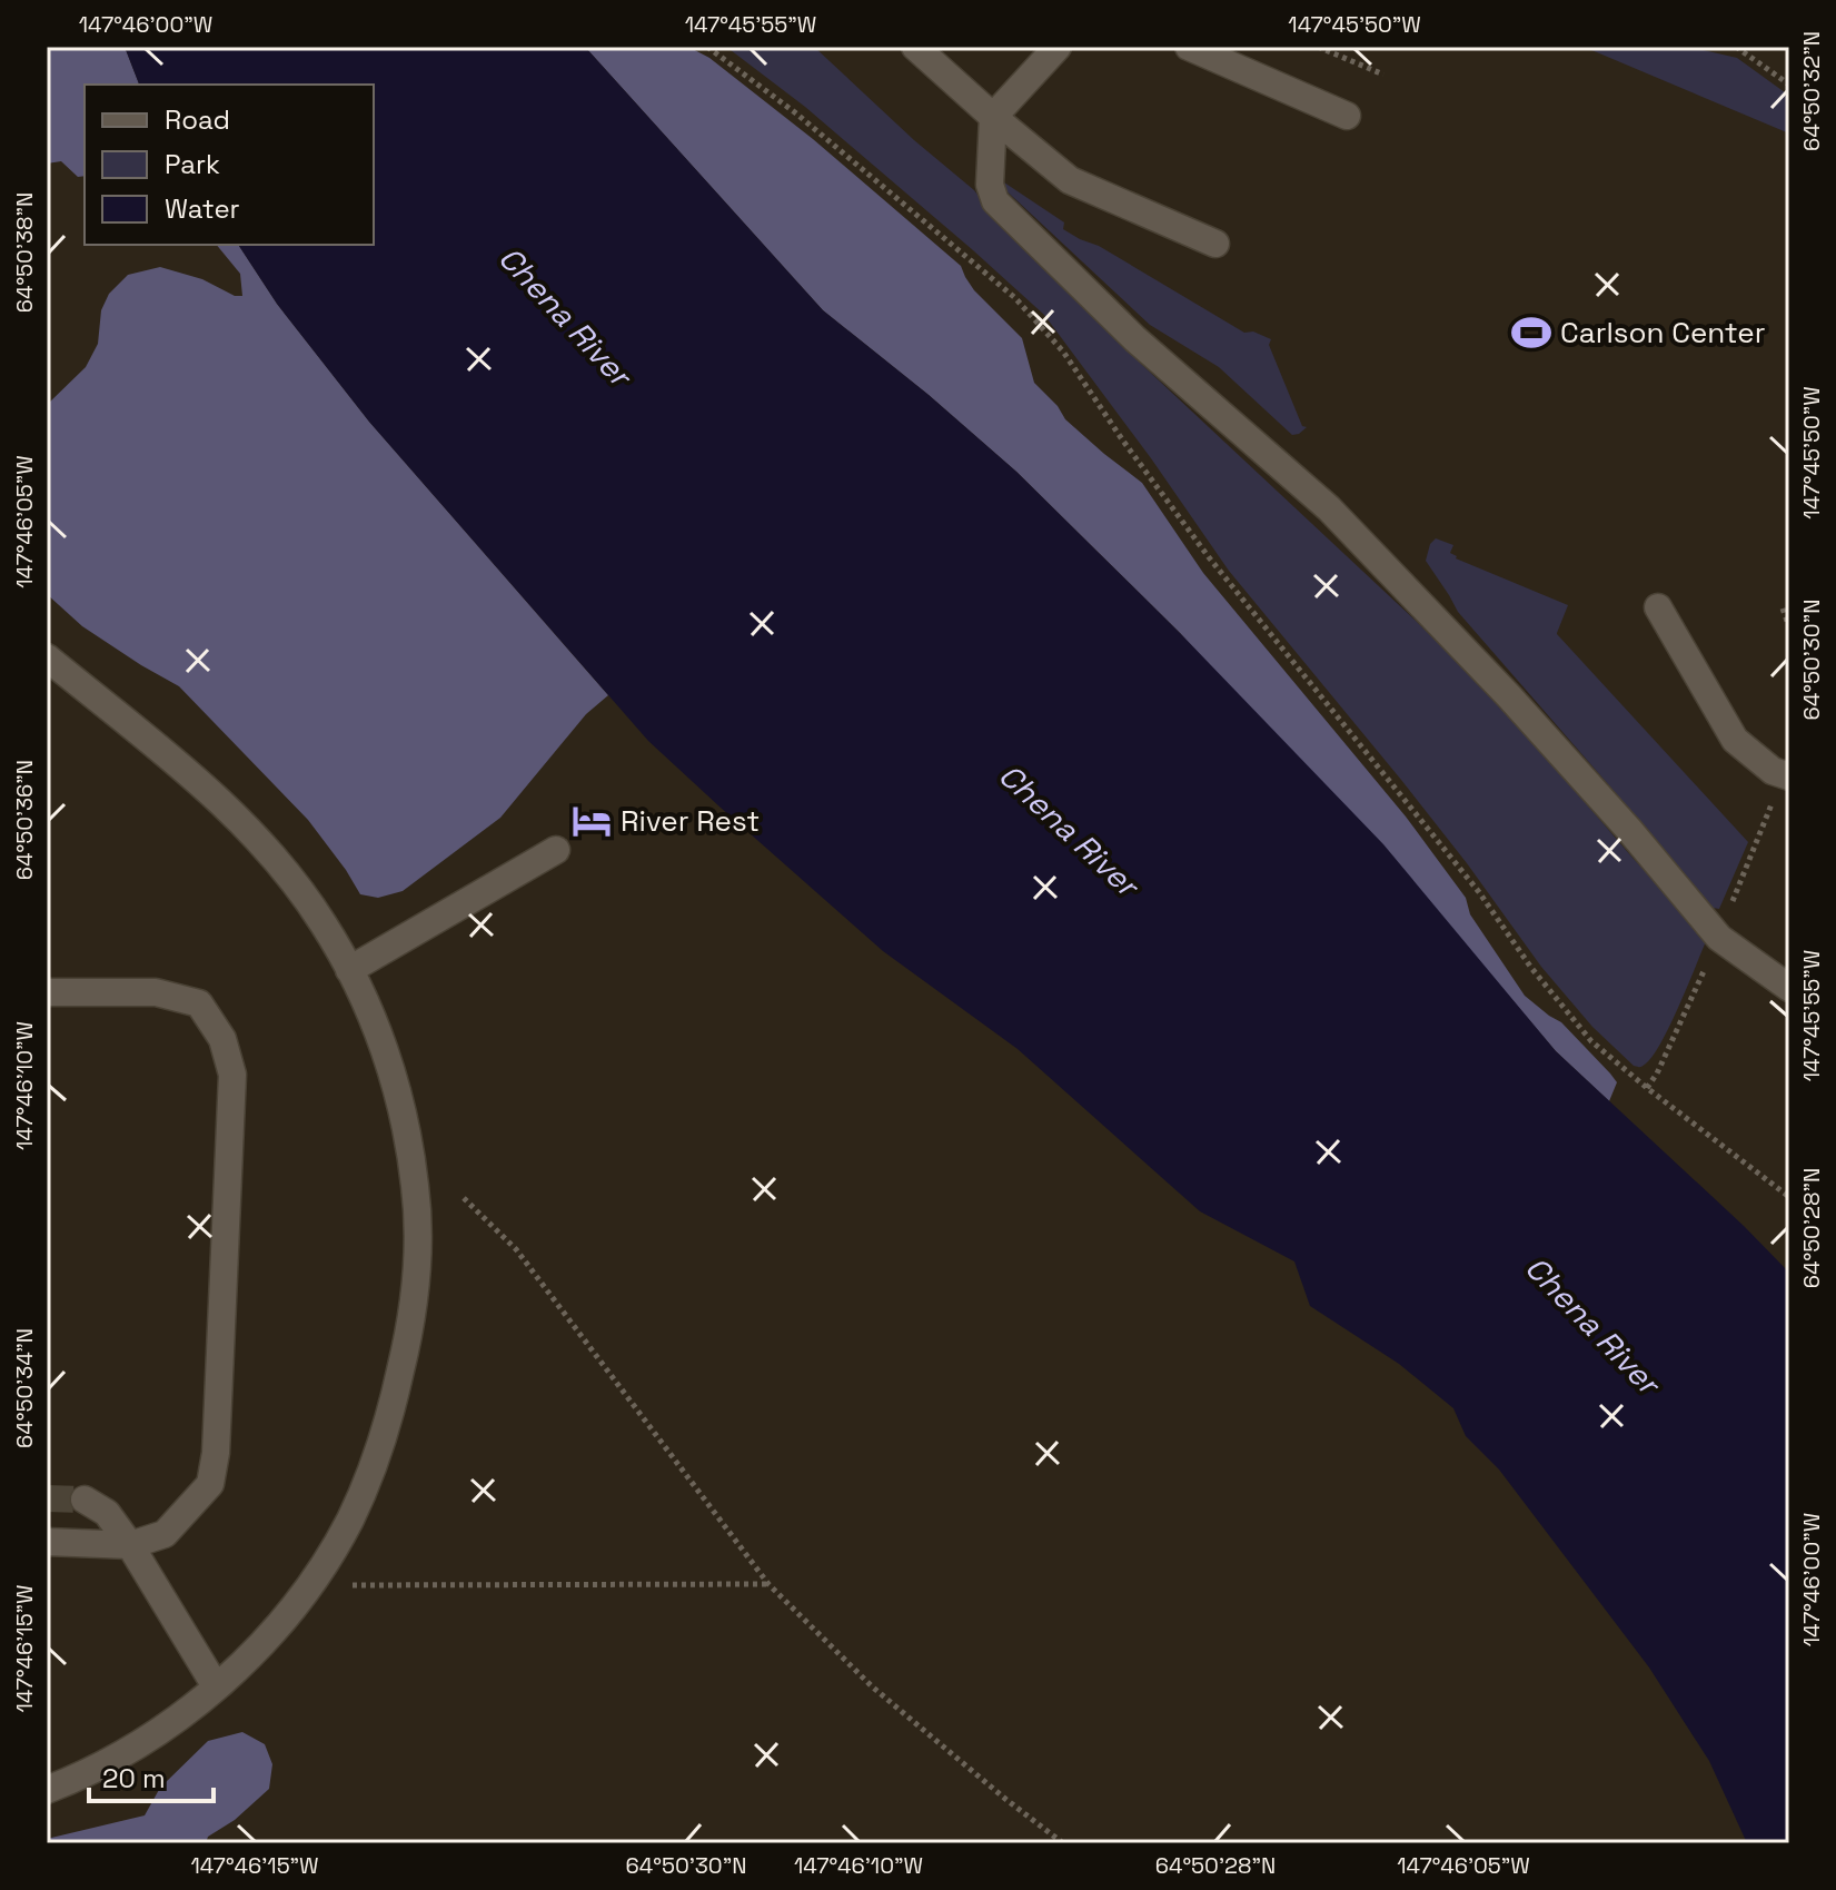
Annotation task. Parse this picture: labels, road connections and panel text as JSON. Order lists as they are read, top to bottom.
{
  "water": ["Chena River"],
  "places": {
    "sports": ["Carlson Center"],
    "hotel": ["River Rest"]
  },
  "legend": ["Road", "Park", "Water"],
  "scale_bar": "20 m",
  "coordinates": [
    "147°46'00\"W",
    "147°45'55\"W",
    "147°45'50\"W",
    "64°50'32\"N",
    "64°50'38\"N",
    "147°46'05\"W",
    "64°50'30\"N",
    "64°50'36\"N",
    "147°46'10\"W",
    "64°50'28\"N",
    "64°50'34\"N",
    "147°46'15\"W"
  ]
}
